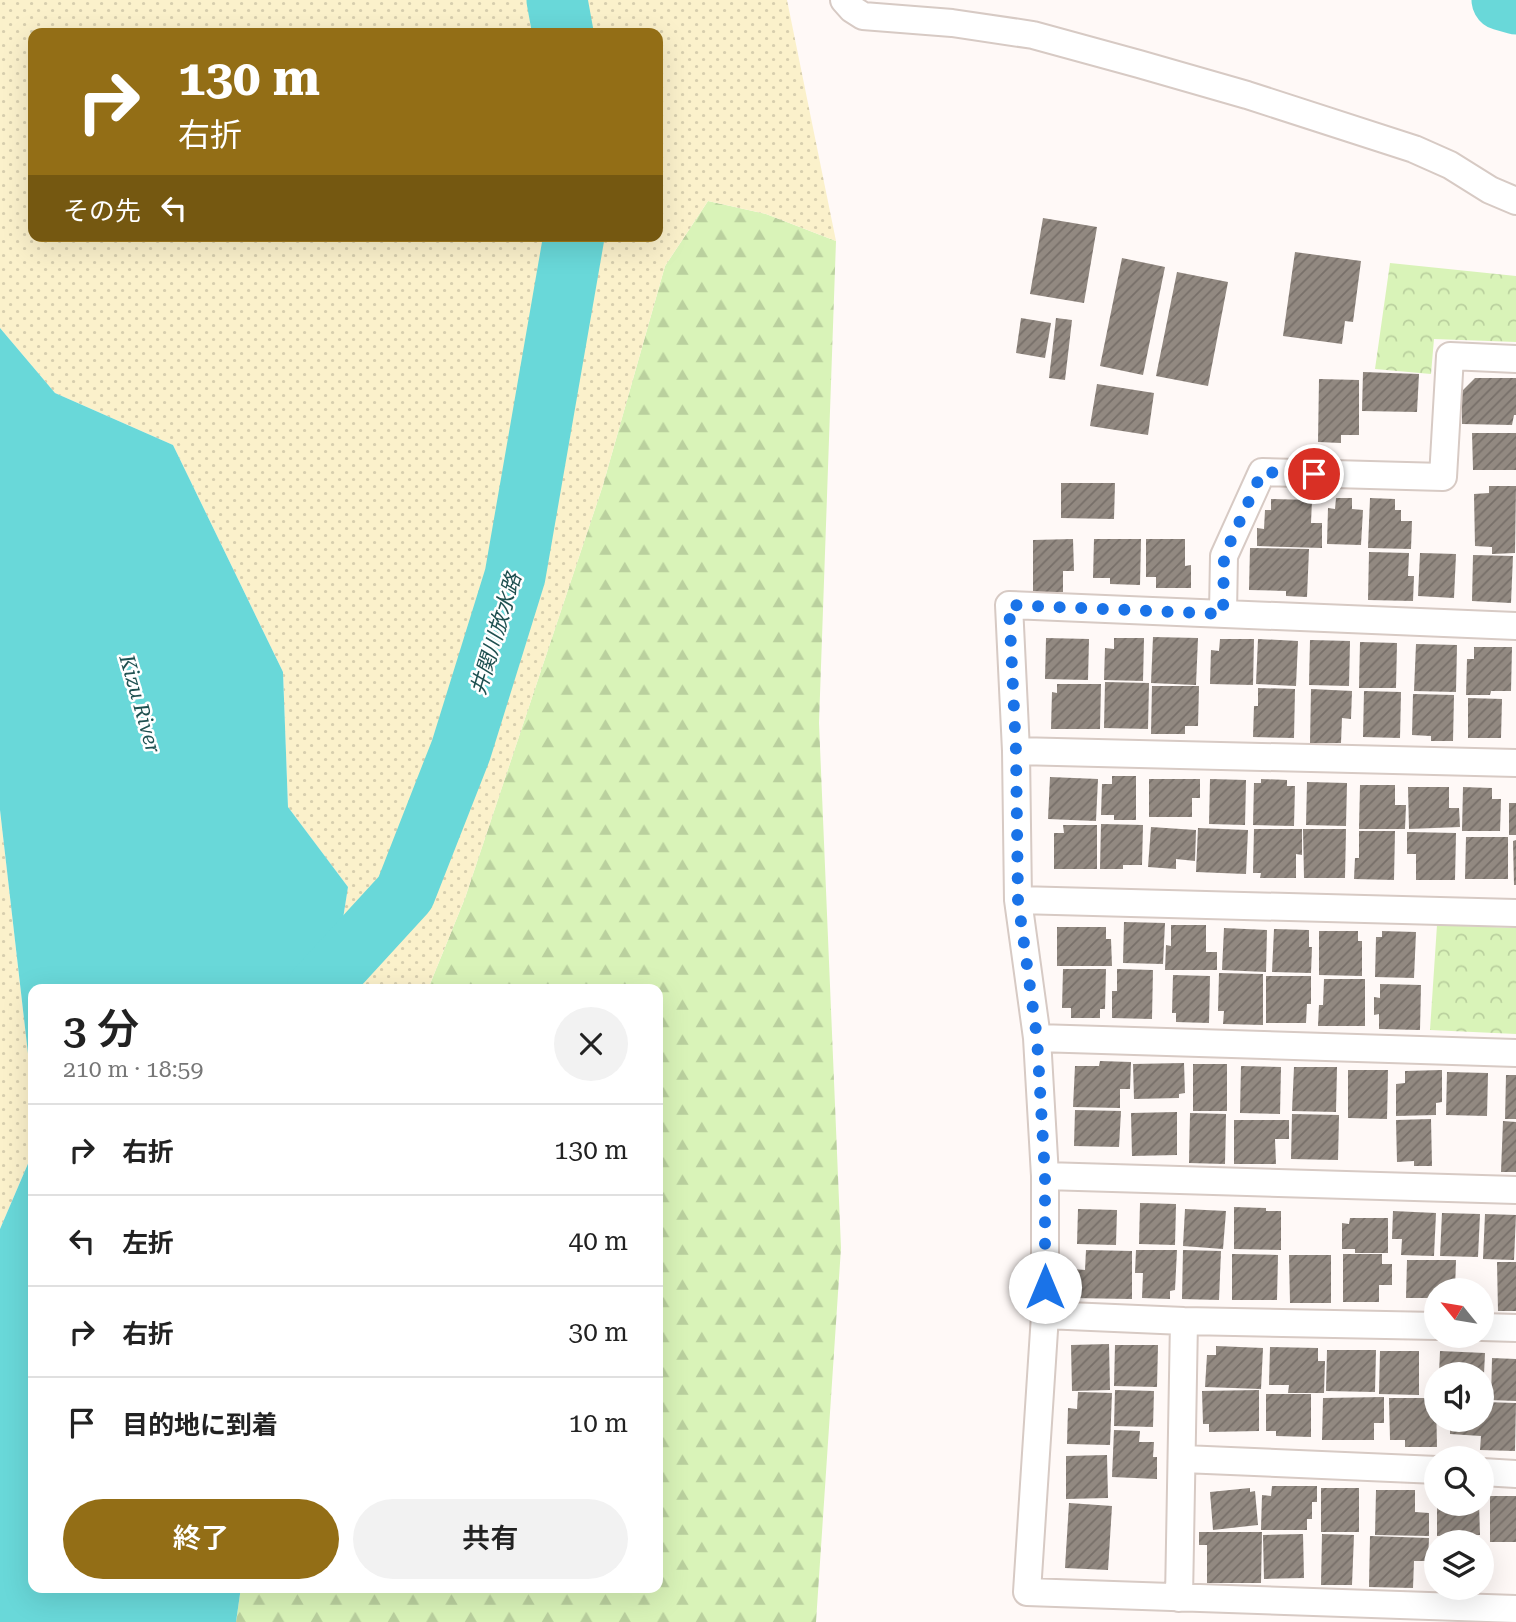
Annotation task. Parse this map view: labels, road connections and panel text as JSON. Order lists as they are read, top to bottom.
{
  "water": ["井関川放水路", "Kizu River"],
  "north": "top left",
  "page": {
    "turn": ["130 m", "右折"],
    "then": "その先",
    "heading": ["3 分", "210 m · 18:59"],
    "list": [
      {
        "name": "右折",
        "value": "130 m"
      },
      {
        "name": "左折",
        "value": "40 m"
      },
      {
        "name": "右折",
        "value": "30 m"
      },
      {
        "name": "目的地に到着",
        "value": "10 m"
      }
    ],
    "buttons": ["終了", "共有"]
  }
}
